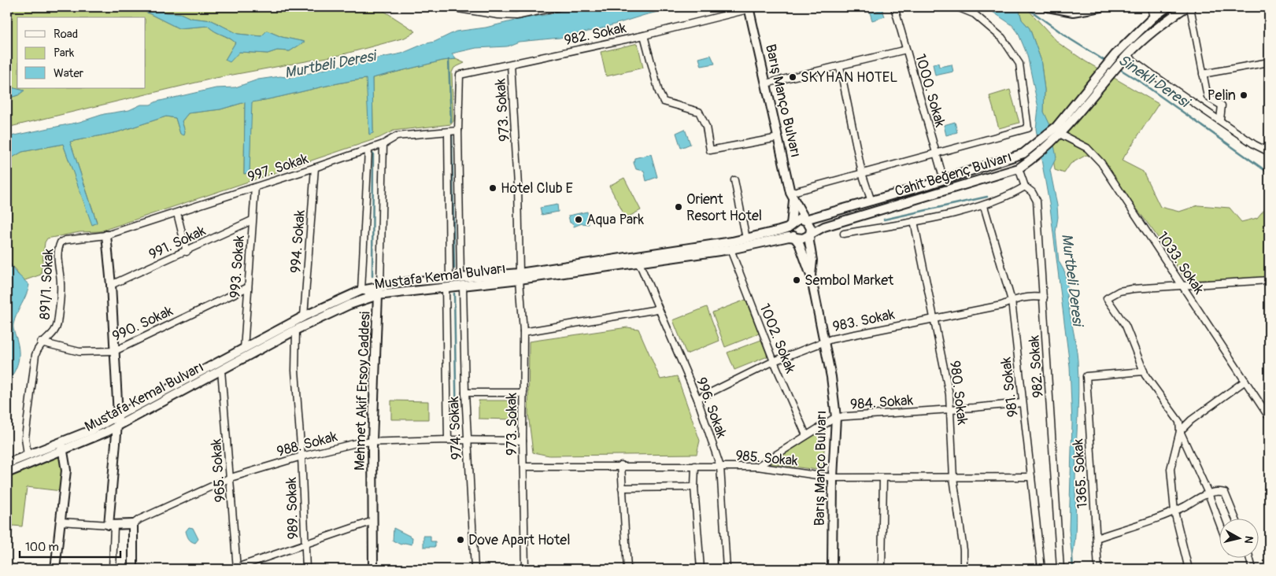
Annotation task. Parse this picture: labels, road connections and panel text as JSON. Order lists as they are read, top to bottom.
{
  "streets": {
    "main road": [
      "Barış Manço Bulvarı",
      "Cahit Beğenç Bulvarı",
      "Mustafa Kemal Bulvarı",
      "Mehmet Akif Ersoy Caddesi"
    ],
    "street": [
      "982. Sokak",
      "1000. Sokak",
      "973. Sokak",
      "997. Sokak",
      "994. Sokak",
      "991. Sokak",
      "1033. Sokak",
      "993. Sokak",
      "891/1. Sokak",
      "983. Sokak",
      "990. Sokak",
      "1002. Sokak",
      "981. Sokak",
      "980. Sokak",
      "984. Sokak",
      "996. Sokak",
      "974. Sokak",
      "988. Sokak",
      "985. Sokak",
      "965. Sokak",
      "1365. Sokak",
      "989. Sokak"
    ]
  },
  "crossings": [
    ["982. Sokak", "Barış Manço Bulvarı"],
    ["982. Sokak", "973. Sokak"],
    ["982. Sokak", "997. Sokak"],
    ["982. Sokak", "Cahit Beğenç Bulvarı"],
    ["982. Sokak", "983. Sokak"],
    ["1000. Sokak", "Cahit Beğenç Bulvarı"],
    ["Barış Manço Bulvarı", "Cahit Beğenç Bulvarı"],
    ["Barış Manço Bulvarı", "Mustafa Kemal Bulvarı"],
    ["Barış Manço Bulvarı", "983. Sokak"],
    ["Barış Manço Bulvarı", "984. Sokak"],
    ["Barış Manço Bulvarı", "985. Sokak"],
    ["973. Sokak", "Mustafa Kemal Bulvarı"],
    ["973. Sokak", "988. Sokak"],
    ["973. Sokak", "985. Sokak"],
    ["997. Sokak", "994. Sokak"],
    ["997. Sokak", "993. Sokak"],
    ["997. Sokak", "891/1. Sokak"],
    ["997. Sokak", "Mehmet Akif Ersoy Caddesi"],
    ["Cahit Beğenç Bulvarı", "1033. Sokak"],
    ["Cahit Beğenç Bulvarı", "Mustafa Kemal Bulvarı"],
    ["994. Sokak", "Mustafa Kemal Bulvarı"],
    ["991. Sokak", "993. Sokak"],
    ["993. Sokak", "Mustafa Kemal Bulvarı"],
    ["993. Sokak", "990. Sokak"],
    ["Mustafa Kemal Bulvarı", "1002. Sokak"],
    ["Mustafa Kemal Bulvarı", "Mehmet Akif Ersoy Caddesi"],
    ["Mustafa Kemal Bulvarı", "996. Sokak"],
    ["Mustafa Kemal Bulvarı", "974. Sokak"],
    ["Mustafa Kemal Bulvarı", "965. Sokak"],
    ["Mustafa Kemal Bulvarı", "989. Sokak"],
    ["891/1. Sokak", "990. Sokak"],
    ["983. Sokak", "1002. Sokak"],
    ["983. Sokak", "981. Sokak"],
    ["983. Sokak", "980. Sokak"],
    ["983. Sokak", "996. Sokak"],
    ["1002. Sokak", "984. Sokak"],
    ["981. Sokak", "984. Sokak"],
    ["981. Sokak", "985. Sokak"],
    ["Mehmet Akif Ersoy Caddesi", "988. Sokak"],
    ["980. Sokak", "984. Sokak"],
    ["980. Sokak", "985. Sokak"],
    ["984. Sokak", "985. Sokak"],
    ["996. Sokak", "985. Sokak"],
    ["974. Sokak", "988. Sokak"],
    ["988. Sokak", "965. Sokak"],
    ["988. Sokak", "989. Sokak"]
  ],
  "water": ["Murtbeli Deresi", "Sinekli Deresi"],
  "places": [
    "SKYHAN HOTEL",
    "Pelin",
    "Hotel Club E",
    "Orient Resort Hotel",
    "Aqua Park",
    "Sembol Market",
    "Dove Apart Hotel"
  ],
  "legend": ["Road", "Park", "Water"],
  "scale_bar": "100 m",
  "north": "right"
}
